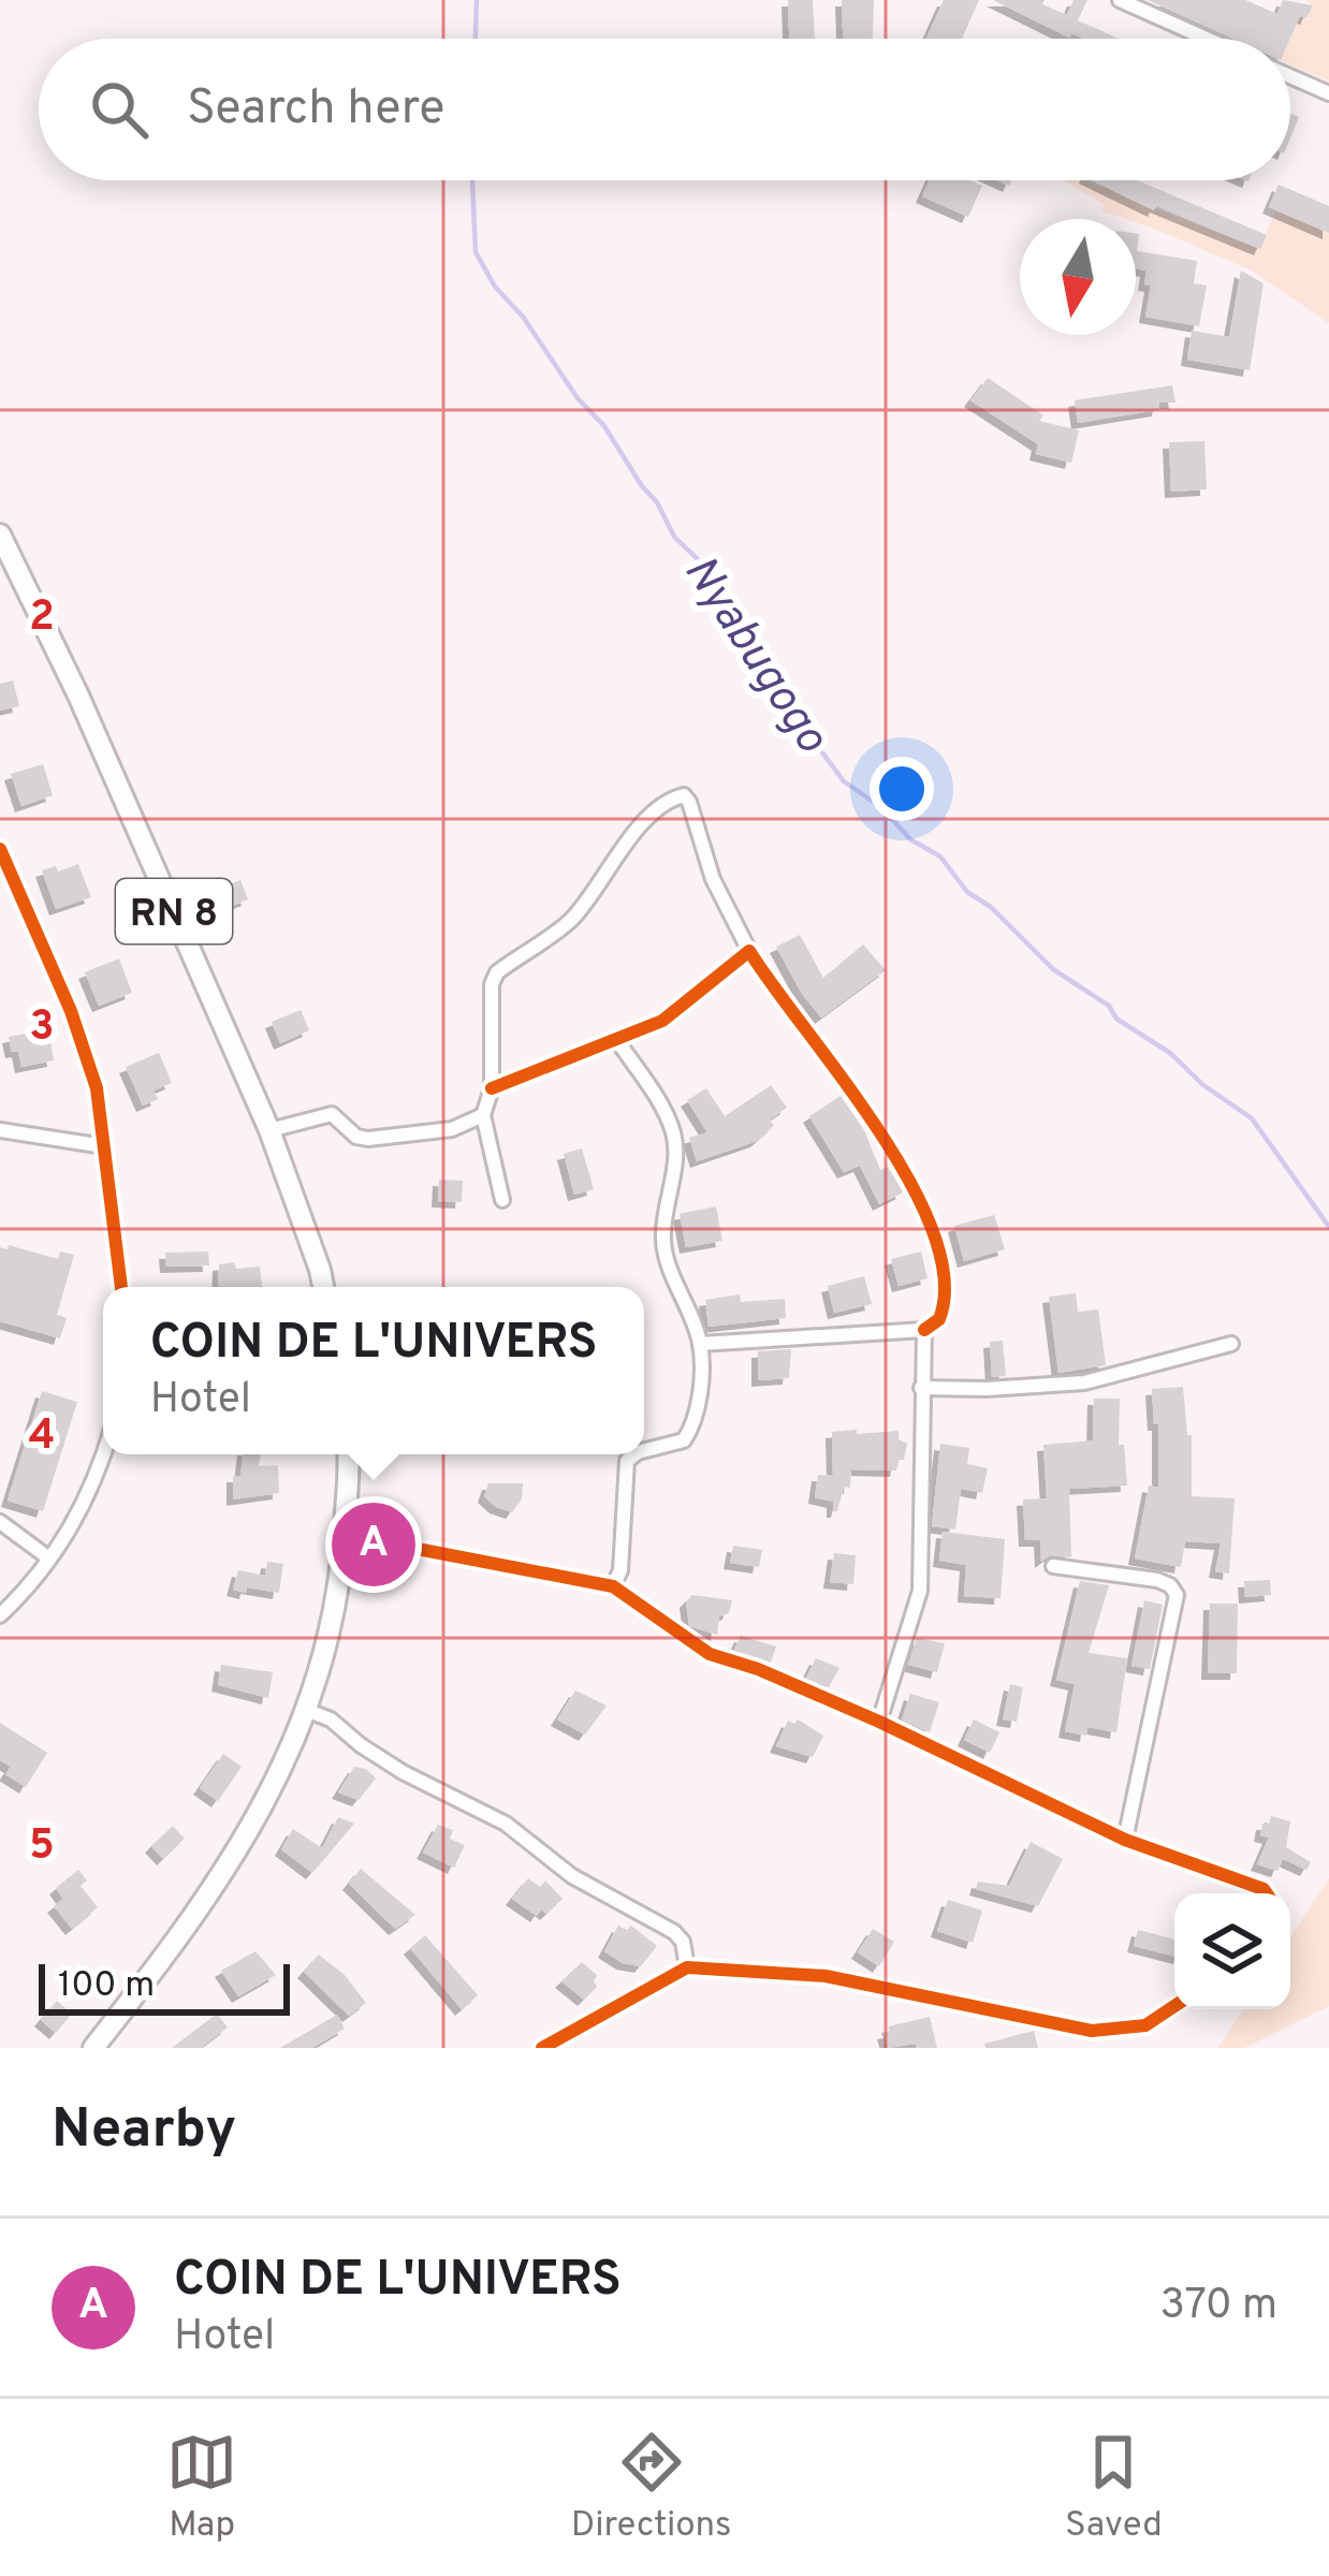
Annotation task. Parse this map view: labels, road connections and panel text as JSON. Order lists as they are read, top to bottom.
{
  "streets": {
    "main road": ["RN 8"]
  },
  "water": ["Nyabugogo"],
  "scale_bar": "100 m",
  "north": "bottom",
  "page": {
    "search": "Search here",
    "popup": ["COIN DE L'UNIVERS", "Hotel"],
    "pins": "A",
    "scale": "100 m",
    "heading": "Nearby",
    "list": [
      {
        "mark": "A",
        "name": "COIN DE L'UNIVERS",
        "note": "Hotel",
        "value": "370 m"
      }
    ],
    "nav": ["Map", "Directions", "Saved"]
  },
  "grid": {
    "rows": [
      "2",
      "3",
      "4",
      "5"
    ]
  }
}
